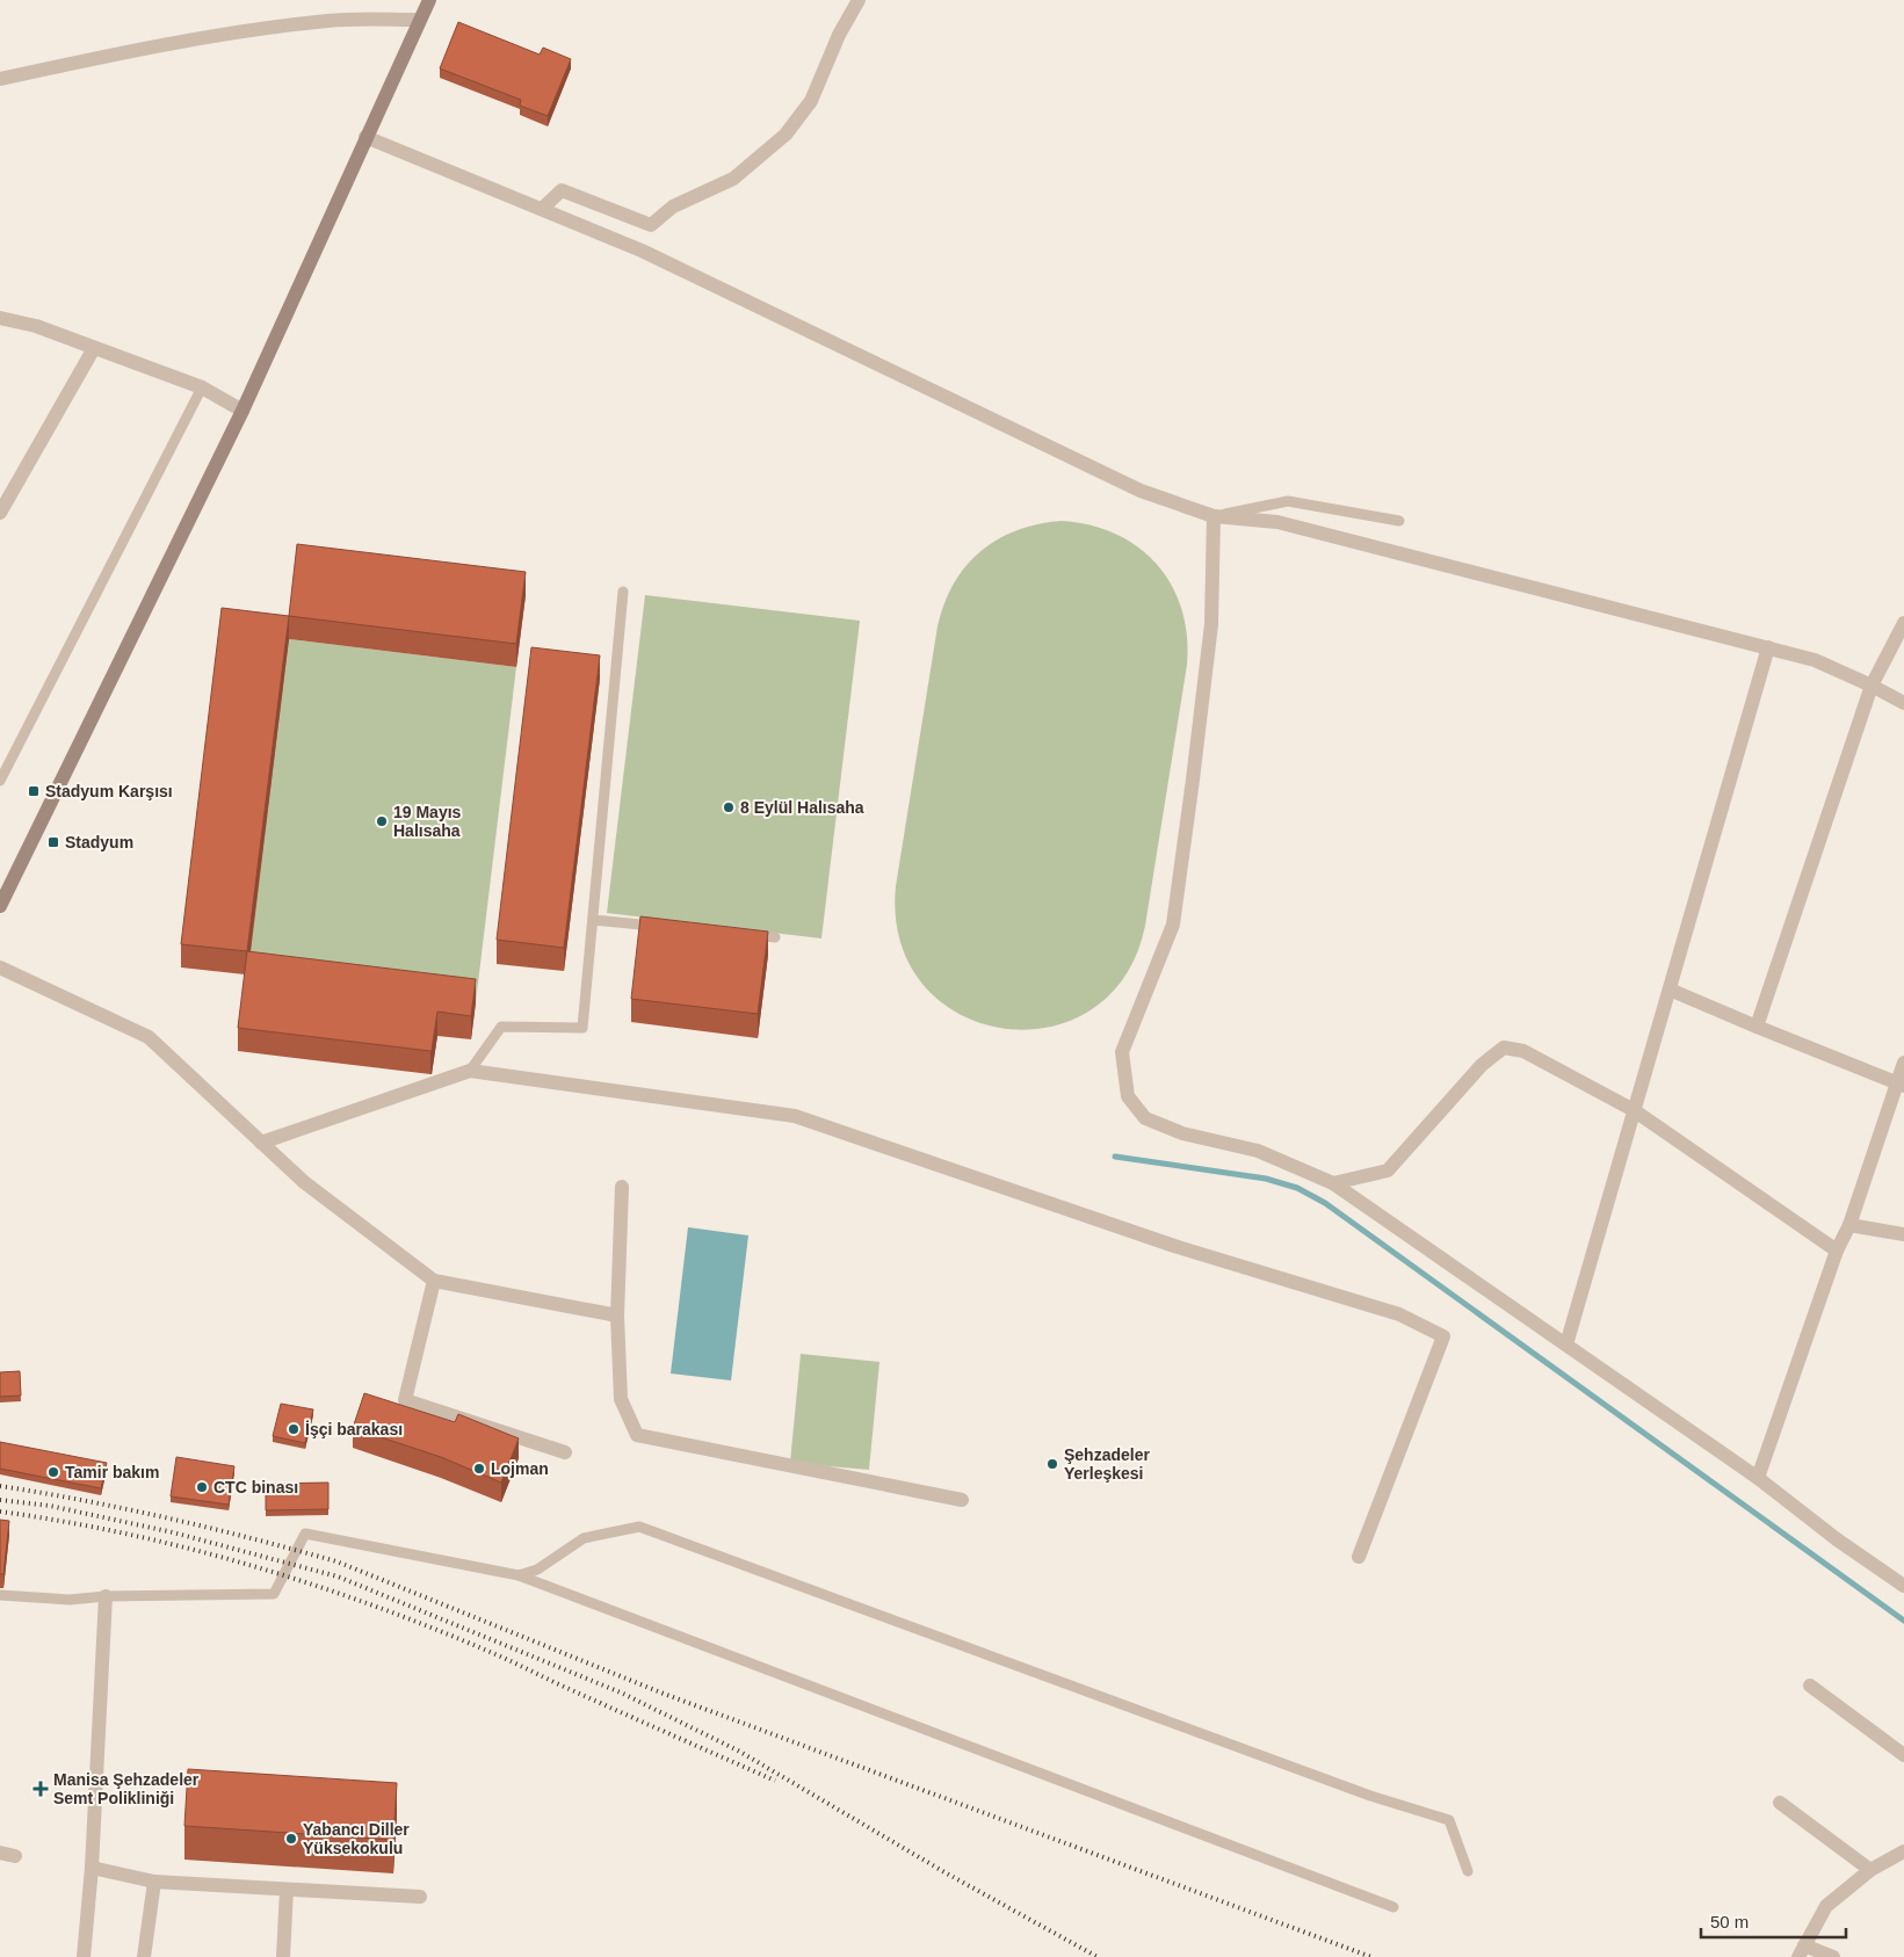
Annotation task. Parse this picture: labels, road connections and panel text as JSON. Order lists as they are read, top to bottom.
{
  "places": {
    "transit": ["Stadyum Karşısı", "Stadyum"],
    "other": [
      "8 Eylül Halısaha",
      "19 Mayıs Halısaha",
      "İşçi barakası",
      "Şehzadeler Yerleşkesi",
      "Lojman",
      "Tamir bakım",
      "CTC binası",
      "Yabancı Diller Yüksekokulu"
    ],
    "health": ["Manisa Şehzadeler Semt Polikliniği"]
  },
  "scale_bar": "50 m"
}
